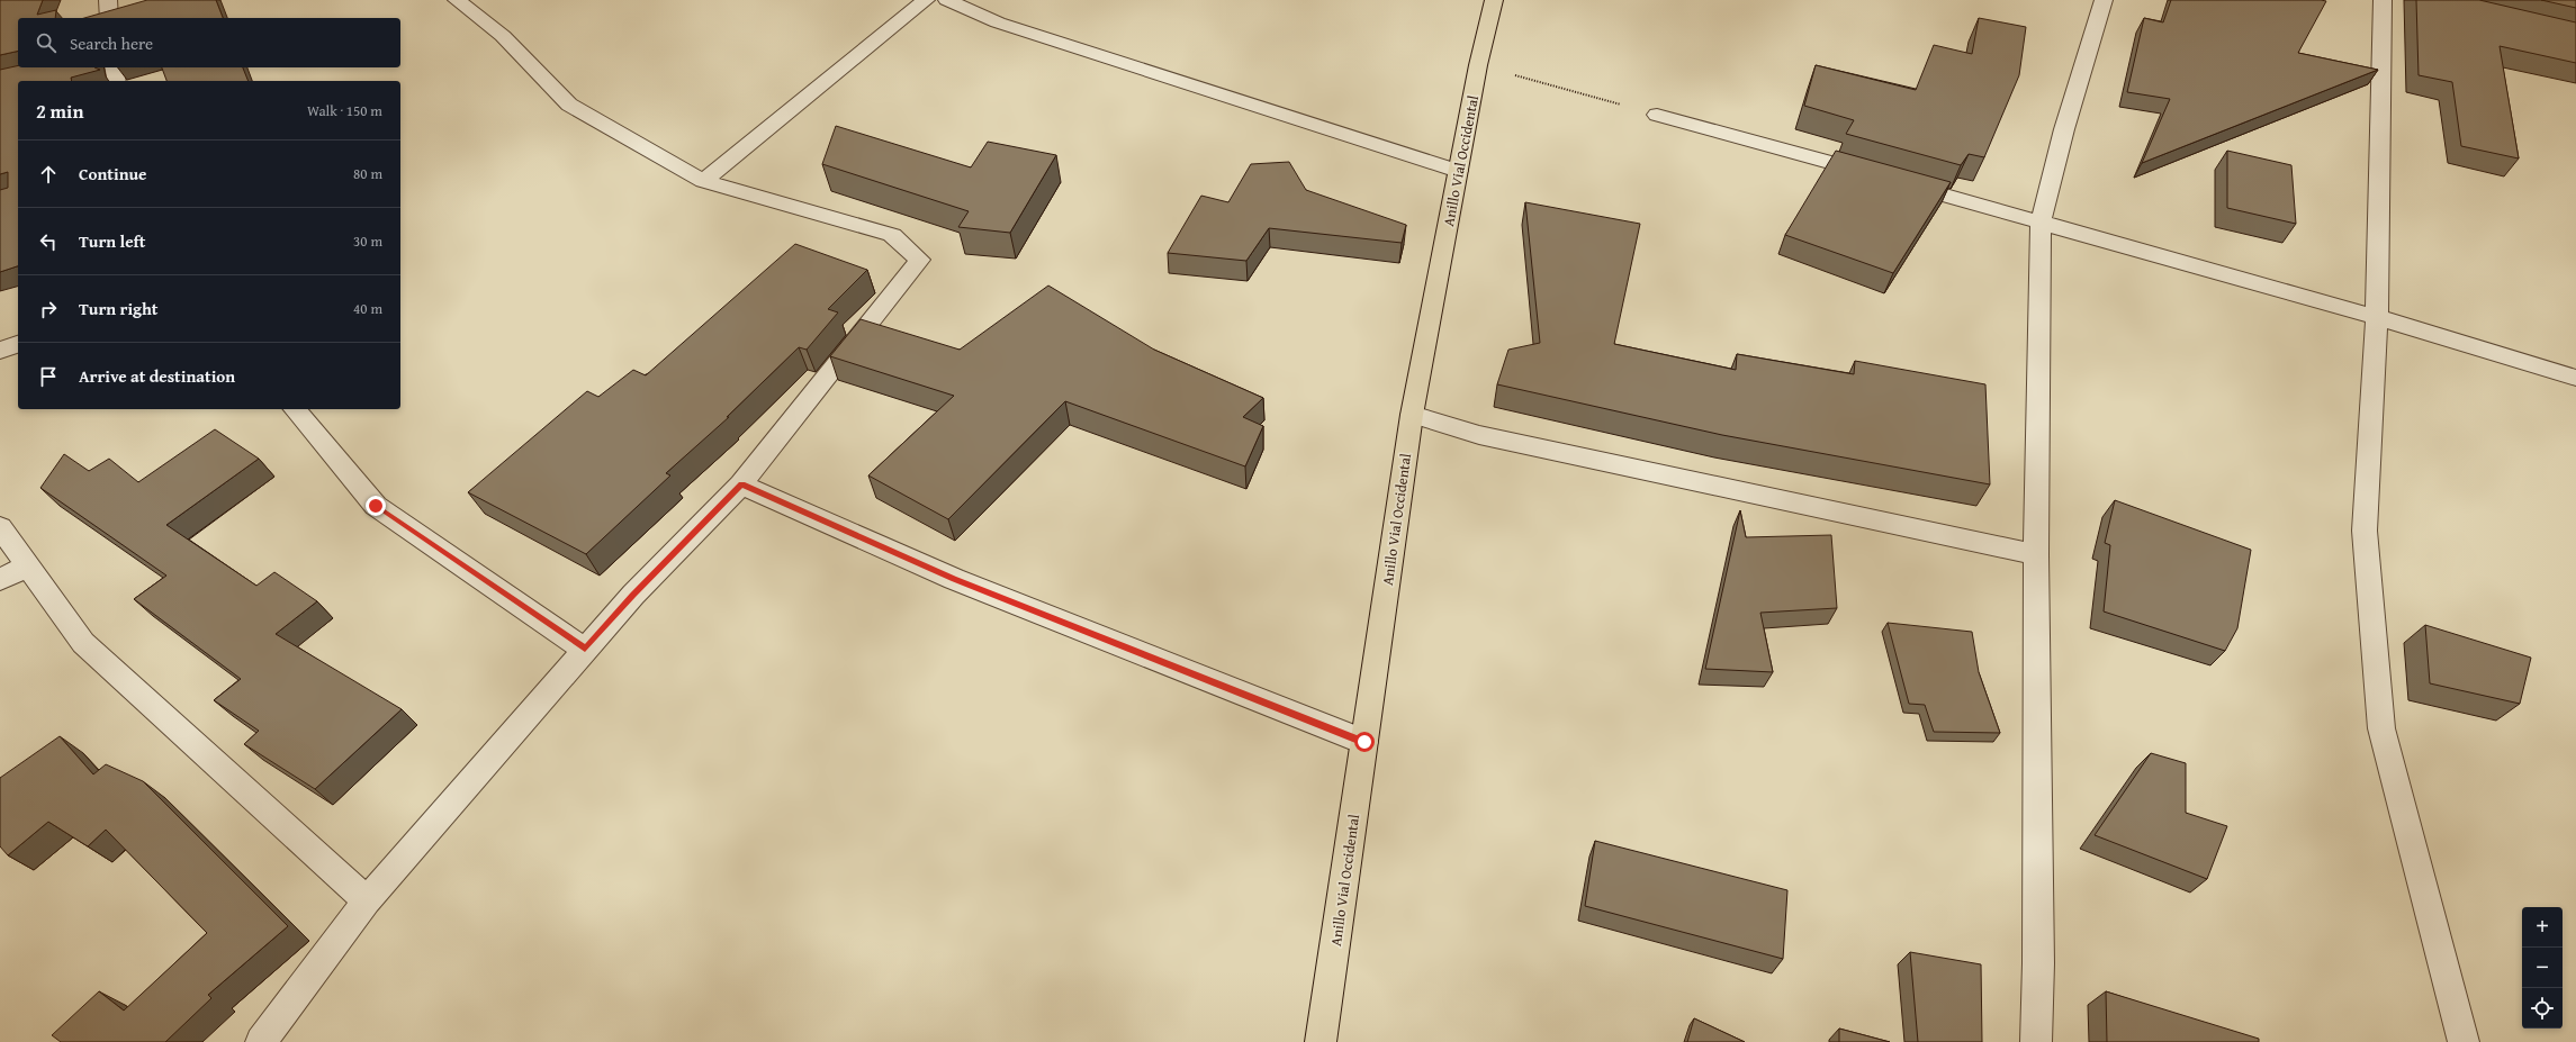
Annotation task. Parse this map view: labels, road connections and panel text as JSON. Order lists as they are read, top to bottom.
{
  "streets": {
    "highway": ["Anillo Vial Occidental"]
  },
  "page": {
    "search": "Search here",
    "heading": ["2 min", "Walk · 150 m"],
    "list": [
      ["Continue", "80 m"],
      ["Turn left", "30 m"],
      ["Turn right", "40 m"],
      "Arrive at destination"
    ],
    "map_buttons": ["+", "−"]
  }
}
